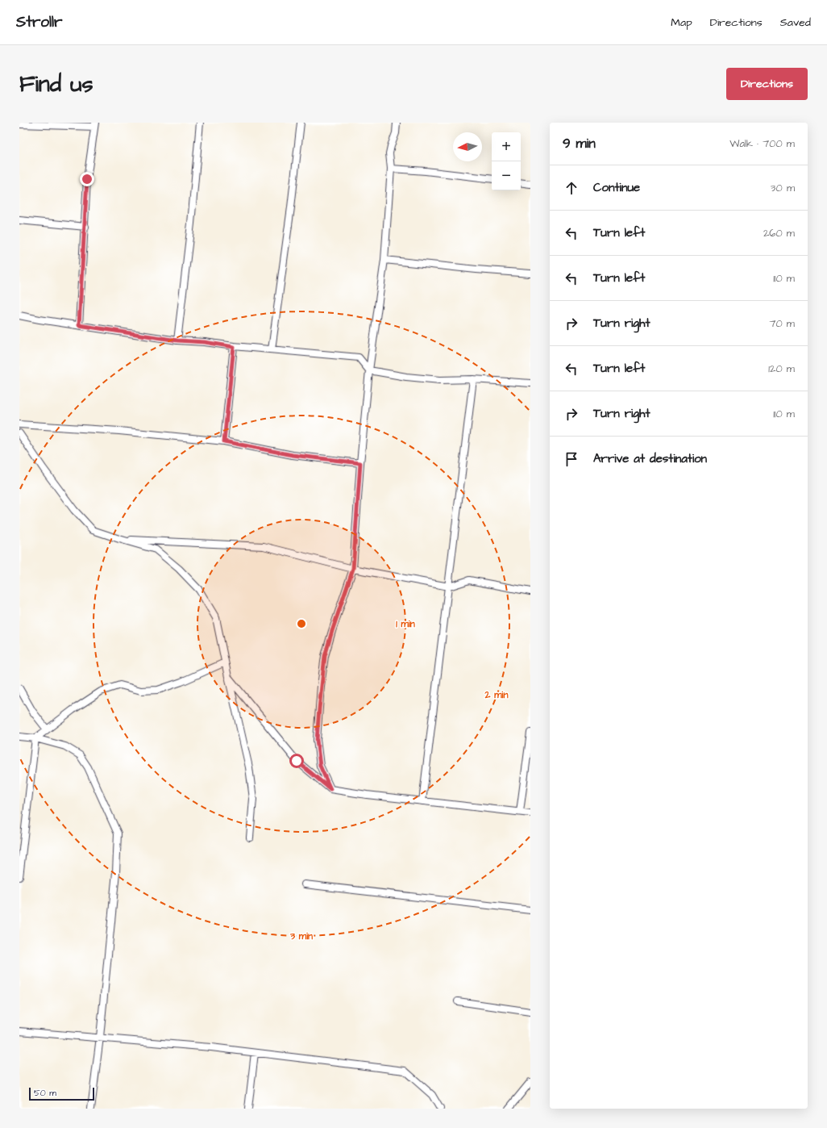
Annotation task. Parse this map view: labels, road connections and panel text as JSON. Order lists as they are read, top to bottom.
{
  "scale_bar": "50 m",
  "north": "left",
  "page": {
    "header": "Strollr",
    "nav": ["Map", "Directions", "Saved"],
    "buttons": "Directions",
    "title": "Find us",
    "heading": ["9 min", "Walk · 700 m"],
    "map_buttons": ["+", "−"],
    "list": [
      ["Continue", "30 m"],
      ["Turn left", "260 m"],
      ["Turn left", "110 m"],
      ["Turn right", "70 m"],
      ["Turn left", "120 m"],
      ["Turn right", "110 m"],
      "Arrive at destination"
    ],
    "scale": "50 m"
  },
  "rings": ["1 min", "2 min", "3 min"]
}
